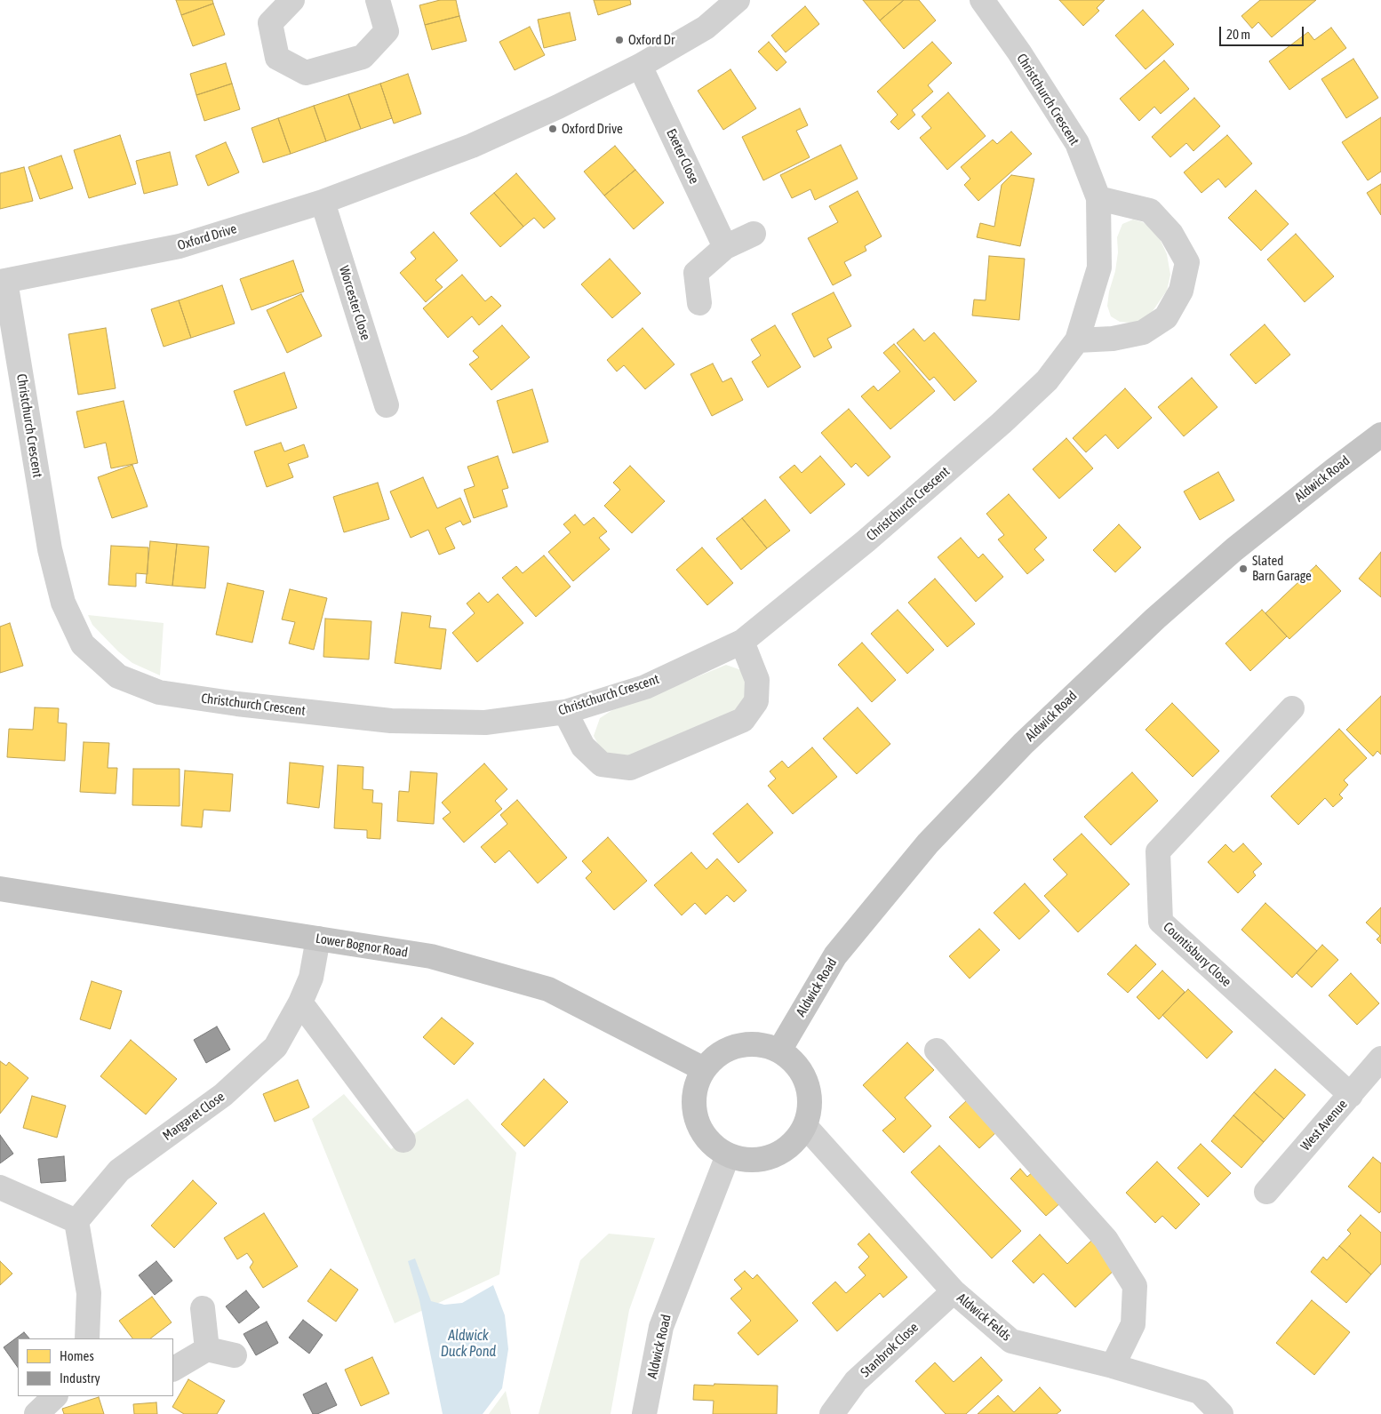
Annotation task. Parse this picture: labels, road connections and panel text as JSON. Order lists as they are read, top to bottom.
{
  "streets": {
    "main road": ["Aldwick Road", "Lower Bognor Road"],
    "street": [
      "Christchurch Crescent",
      "Exeter Close",
      "Oxford Drive",
      "Worcester Close",
      "Countisbury Close",
      "Margaret Close",
      "West Avenue",
      "Aldwick Felds",
      "Stanbrok Close"
    ]
  },
  "crossings": [
    ["Christchurch Crescent", "Oxford Drive"],
    ["Exeter Close", "Oxford Drive"],
    ["Oxford Drive", "Worcester Close"],
    ["Aldwick Road", "Lower Bognor Road"],
    ["Aldwick Road", "Aldwick Felds"],
    ["Lower Bognor Road", "Margaret Close"],
    ["Lower Bognor Road", "Aldwick Felds"],
    ["Countisbury Close", "West Avenue"],
    ["Aldwick Felds", "Stanbrok Close"]
  ],
  "water": ["Aldwick Duck Pond"],
  "places": ["Oxford Dr", "Oxford Drive", "Slated Barn Garage"],
  "legend": ["Homes", "Industry"],
  "scale_bar": "20 m"
}
